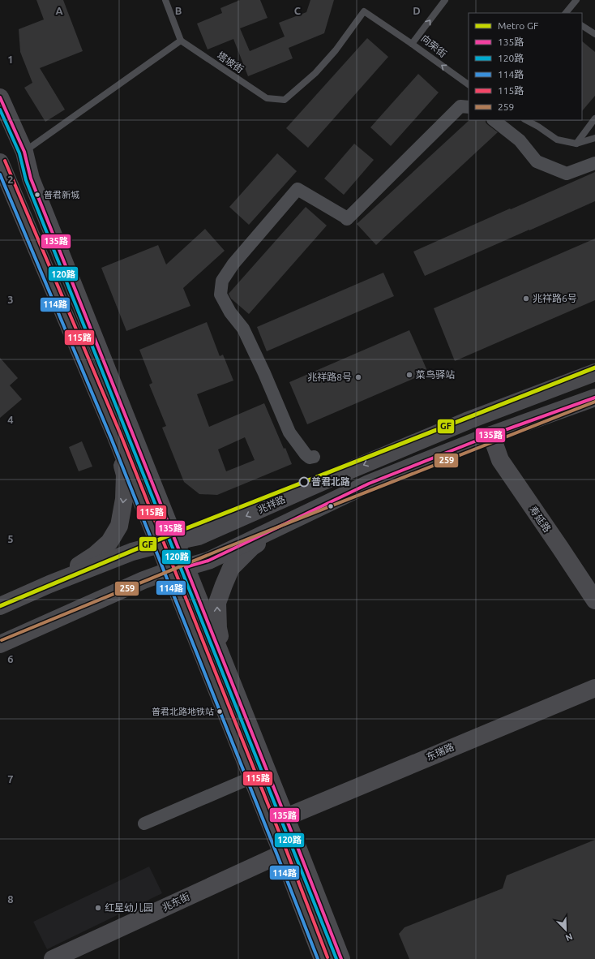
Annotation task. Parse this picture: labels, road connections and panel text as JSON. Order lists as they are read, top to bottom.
{
  "streets": {
    "main road": [
      "兆祥路",
      "寿延路",
      "东瑞路",
      "兆东街"
    ],
    "lane": ["向荣街", "塔坡街"]
  },
  "crossings": [
    ["向荣街", "塔坡街"]
  ],
  "places": [
    "普君新城",
    "兆祥路6号",
    "菜鸟驿站",
    "兆祥路8号",
    "普君北路",
    "普君北路地铁站",
    "红星幼儿园"
  ],
  "lines": [
    "transit line 135路",
    "transit line 120路",
    "transit line 115路",
    "transit line 114路",
    "metro line GF",
    "transit line 259"
  ],
  "legend": [
    "Metro GF",
    "135路",
    "120路",
    "114路",
    "115路",
    "259"
  ],
  "north": "bottom right",
  "grid": {
    "columns": [
      "A",
      "B",
      "C",
      "D"
    ],
    "rows": [
      "1",
      "2",
      "3",
      "4",
      "5",
      "6",
      "7",
      "8"
    ]
  }
}
